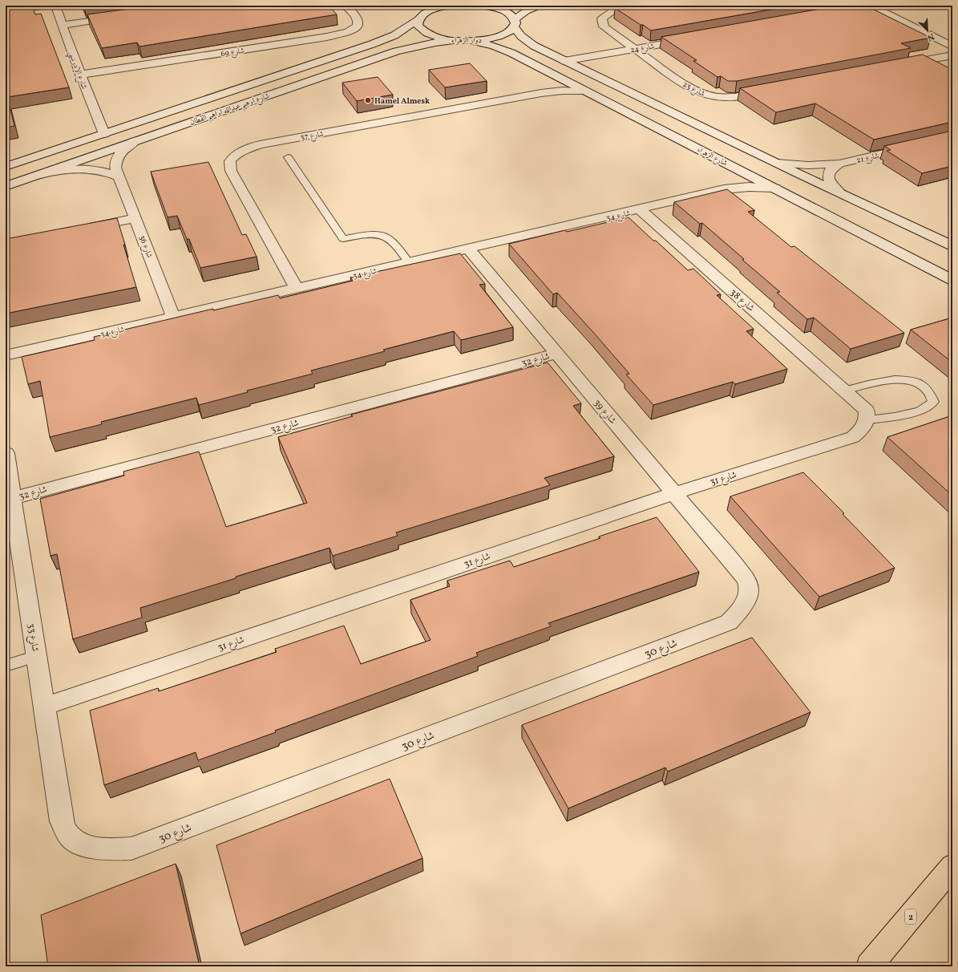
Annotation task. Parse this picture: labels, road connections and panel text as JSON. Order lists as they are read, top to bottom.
{
  "streets": {
    "main road": ["2"],
    "street": [
      "دوار الزهراء",
      "شارع 24",
      "شارع 69",
      "شارع الإدريسي",
      "شارع 23",
      "شارع ابرهيم عبدالله ابراهيم القطان",
      "شارع 37",
      "شارع الزهراء",
      "شارع 21",
      "شارع 34",
      "شارع 36",
      "شارع 38",
      "شارع 32",
      "شارع 39",
      "شارع 31",
      "شارع 33",
      "شارع 30"
    ]
  },
  "crossings": [
    ["دوار الزهراء", "شارع ابرهيم عبدالله ابراهيم القطان"],
    ["دوار الزهراء", "شارع الزهراء"],
    ["شارع 24", "شارع 23"],
    ["شارع 69", "شارع الإدريسي"],
    ["شارع الإدريسي", "شارع ابرهيم عبدالله ابراهيم القطان"],
    ["شارع ابرهيم عبدالله ابراهيم القطان", "شارع 36"],
    ["شارع 37", "شارع الزهراء"],
    ["شارع 37", "شارع 34"],
    ["شارع الزهراء", "شارع 34"],
    ["شارع 34", "شارع 36"],
    ["شارع 34", "شارع 38"],
    ["شارع 34", "شارع 39"],
    ["شارع 32", "شارع 39"],
    ["شارع 32", "شارع 33"],
    ["شارع 39", "شارع 31"],
    ["شارع 39", "شارع 30"],
    ["شارع 31", "شارع 33"],
    ["شارع 33", "شارع 30"]
  ],
  "places": ["Hamel Almesk"],
  "north": "bottom right"
}
